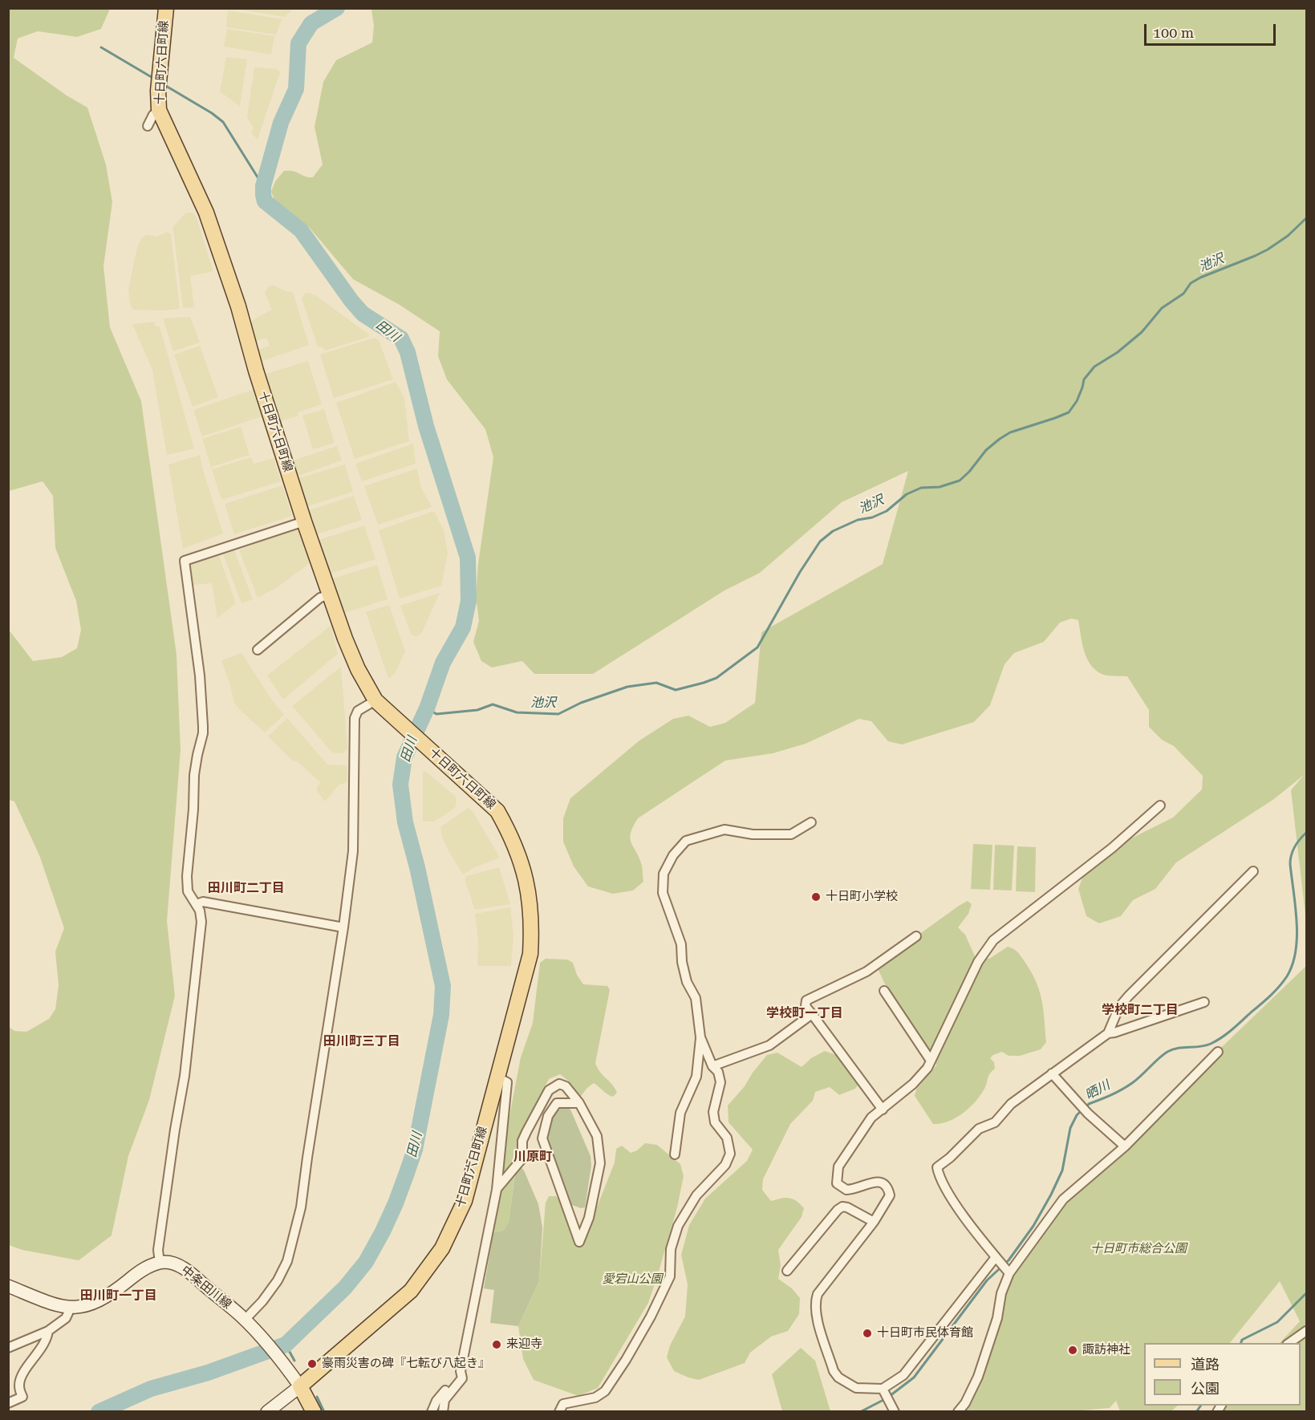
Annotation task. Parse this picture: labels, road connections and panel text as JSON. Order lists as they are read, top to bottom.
{
  "streets": {
    "main road": ["十日町六日町線", "中条田川線"]
  },
  "crossings": [
    ["十日町六日町線", "中条田川線"]
  ],
  "districts": [
    "田川町二丁目",
    "学校町二丁目",
    "学校町一丁目",
    "田川町三丁目",
    "川原町",
    "田川町一丁目"
  ],
  "water": ["池沢", "田川", "晒川"],
  "parks": ["十日町市総合公園", "愛宕山公園"],
  "places": [
    "十日町小学校",
    "十日町市民体育館",
    "来迎寺",
    "諏訪神社",
    "豪雨災害の碑『七転び八起き』"
  ],
  "legend": ["道路", "公園"],
  "scale_bar": "100 m"
}
